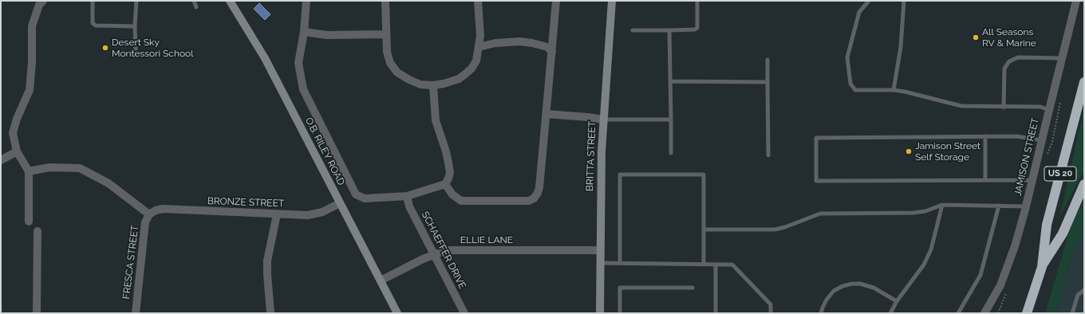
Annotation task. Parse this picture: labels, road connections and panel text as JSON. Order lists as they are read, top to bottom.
{
  "streets": {
    "highway": ["US 20"],
    "street": [
      "O.B. RILEY ROAD",
      "BRITTA STREET",
      "JAMISON STREET",
      "BRONZE STREET",
      "ELLIE LANE",
      "SCHAEFFER DRIVE",
      "FRESCA STREET"
    ]
  },
  "crossings": [
    ["O.B. RILEY ROAD", "BRONZE STREET"],
    ["O.B. RILEY ROAD", "ELLIE LANE"],
    ["BRITTA STREET", "ELLIE LANE"],
    ["BRONZE STREET", "FRESCA STREET"],
    ["ELLIE LANE", "SCHAEFFER DRIVE"]
  ],
  "places": ["All Seasons RV & Marine", "Desert Sky Montessori School", "Jamison Street Self Storage"]
}
